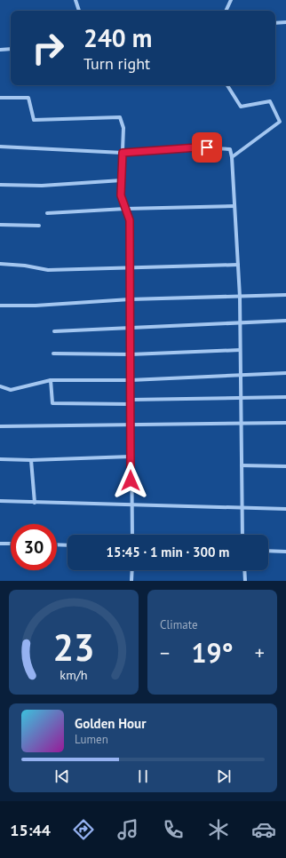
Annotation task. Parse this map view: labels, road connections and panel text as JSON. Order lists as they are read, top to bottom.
{
  "page": {
    "turn": ["240 m", "Turn right"],
    "limit": "30",
    "trip": "15:45 · 1 min · 300 m",
    "tile": "Climate",
    "heat": ["−", "19°", "+"],
    "song": ["Golden Hour", "Lumen"],
    "tabs": "15:44",
    "gauge": ["23", "km/h"]
  }
}
